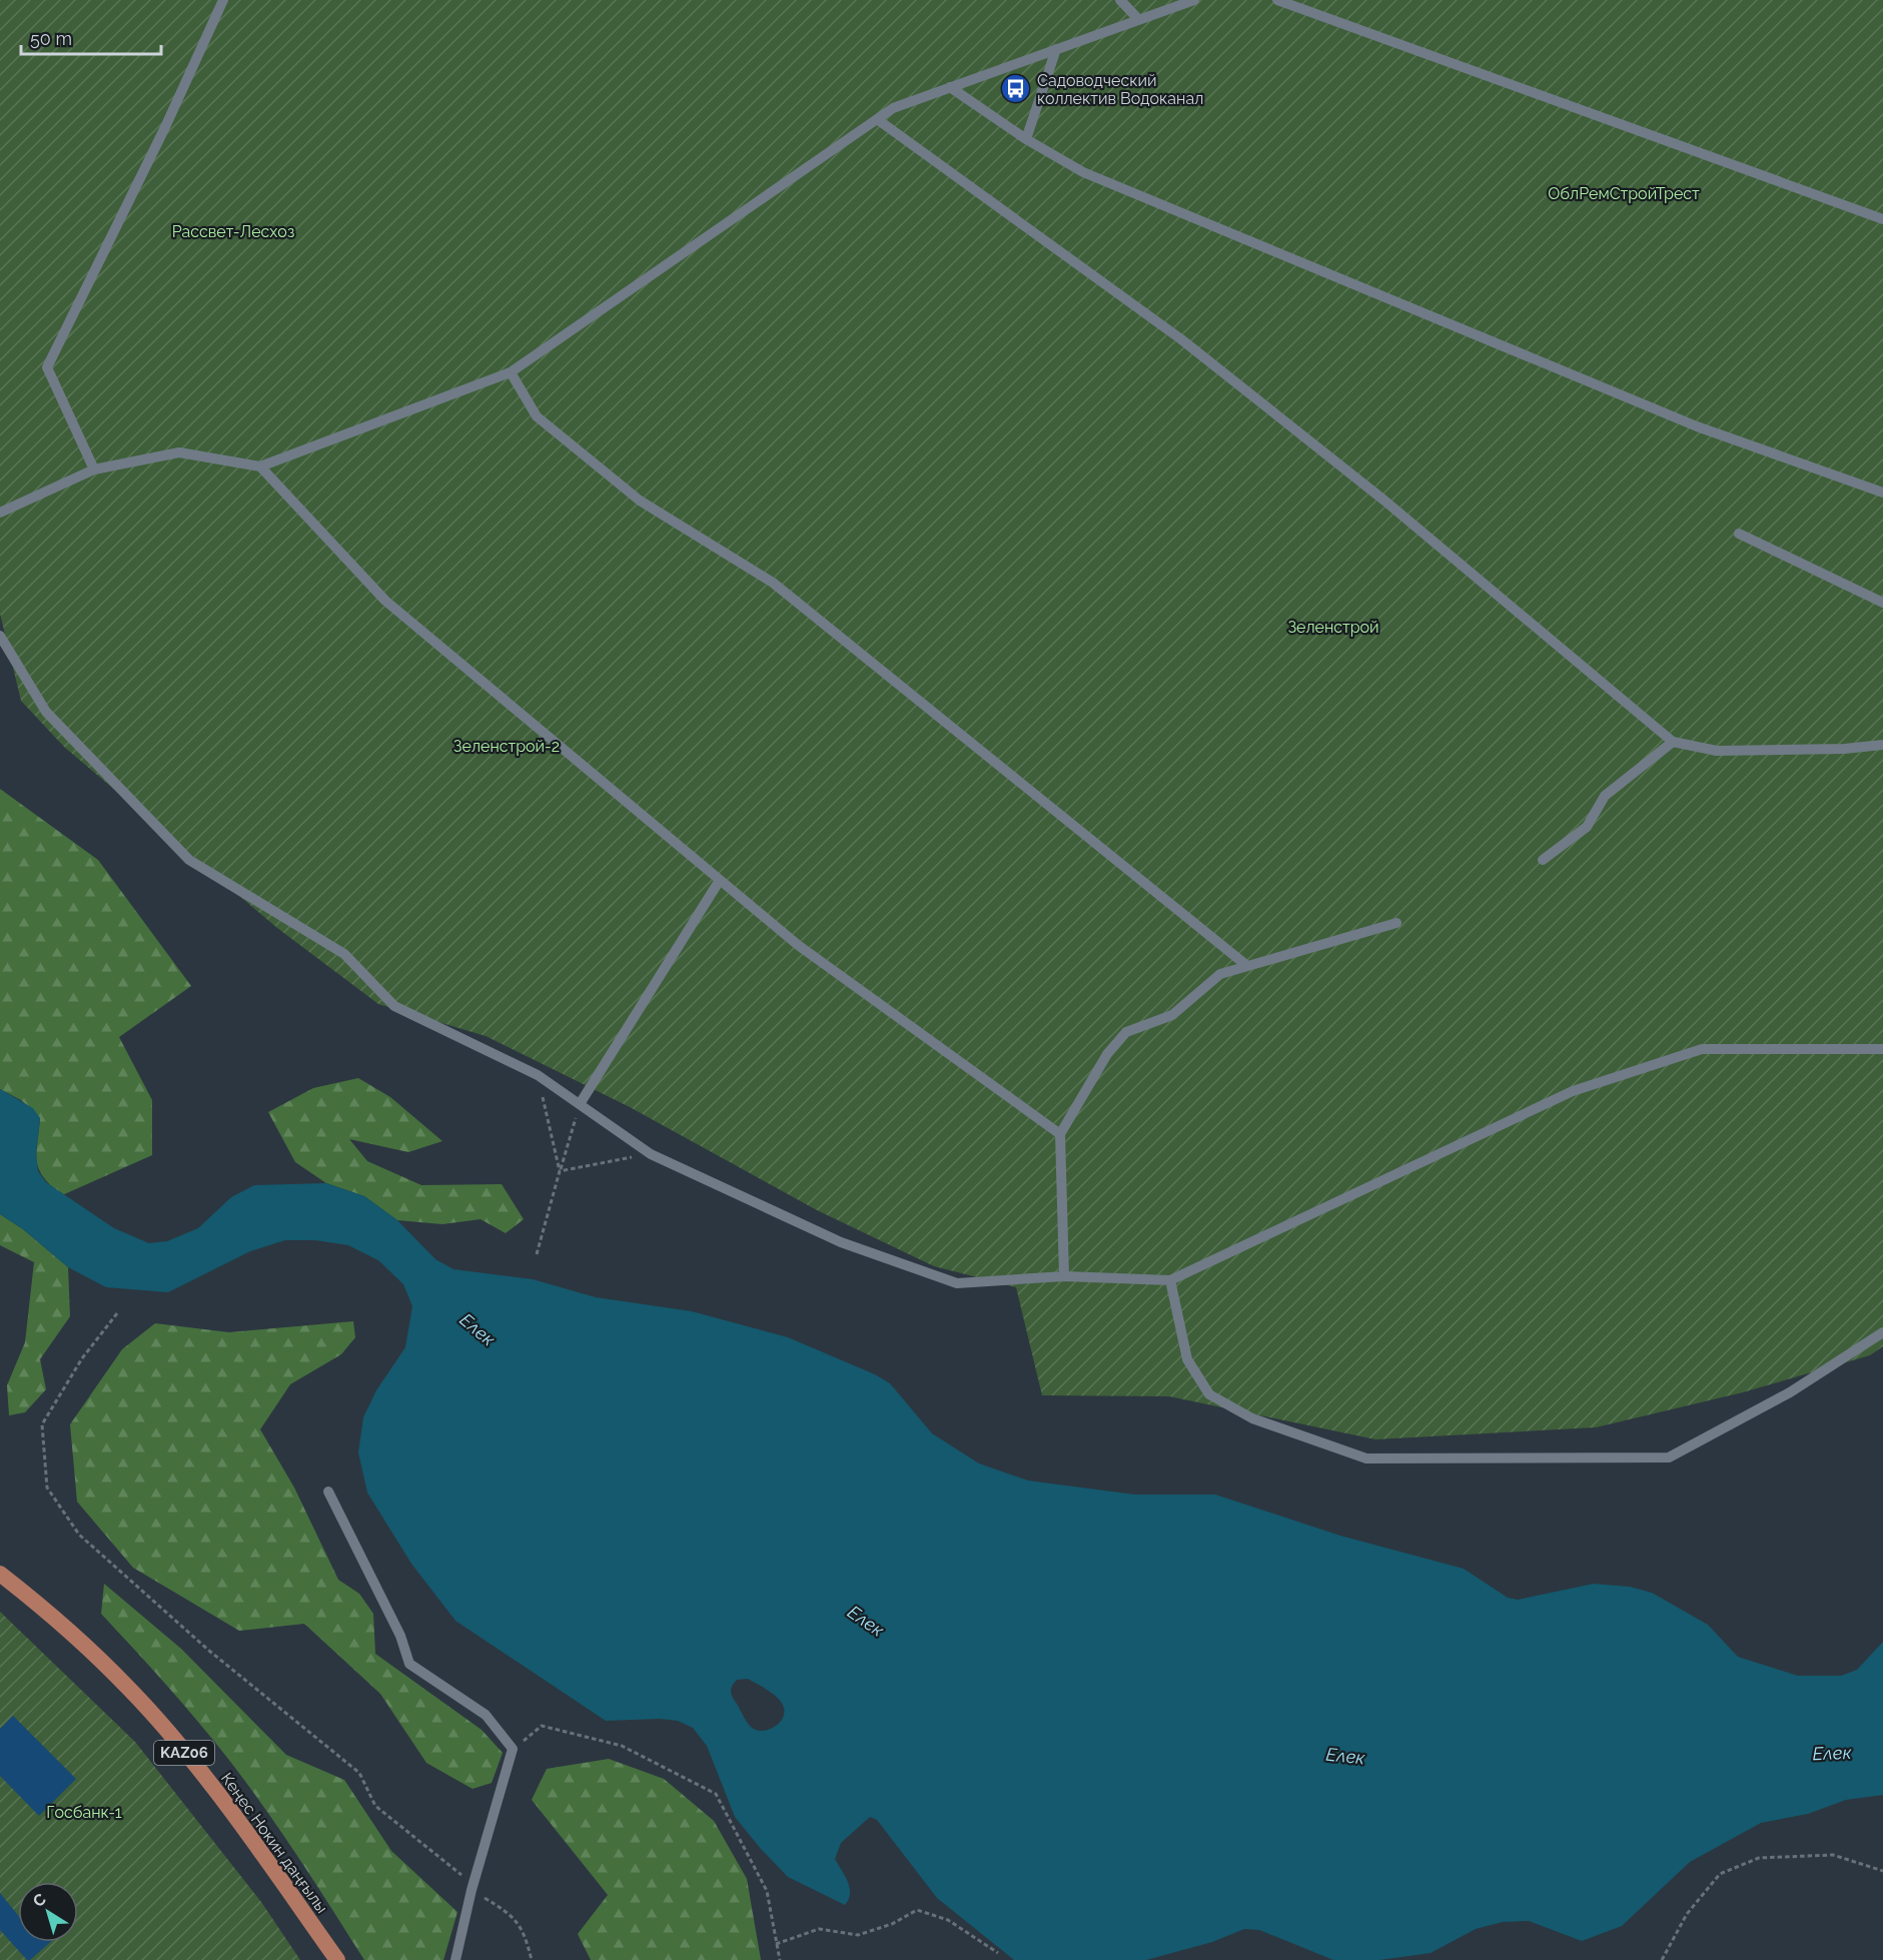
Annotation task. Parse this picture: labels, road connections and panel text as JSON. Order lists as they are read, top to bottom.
{
  "streets": {
    "highway": ["KАZ06", "Кеңес Нокин даңғылы"]
  },
  "water": ["Елек"],
  "parks": [
    "ОблРемСтройТрест",
    "Рассвет-Лесхоз",
    "Зеленстрой",
    "Зеленстрой-2",
    "Госбанк-1"
  ],
  "places": {
    "bus stop": ["Садоводческий коллектив Водоканал"]
  },
  "scale_bar": "50 m",
  "north": "top left"
}
